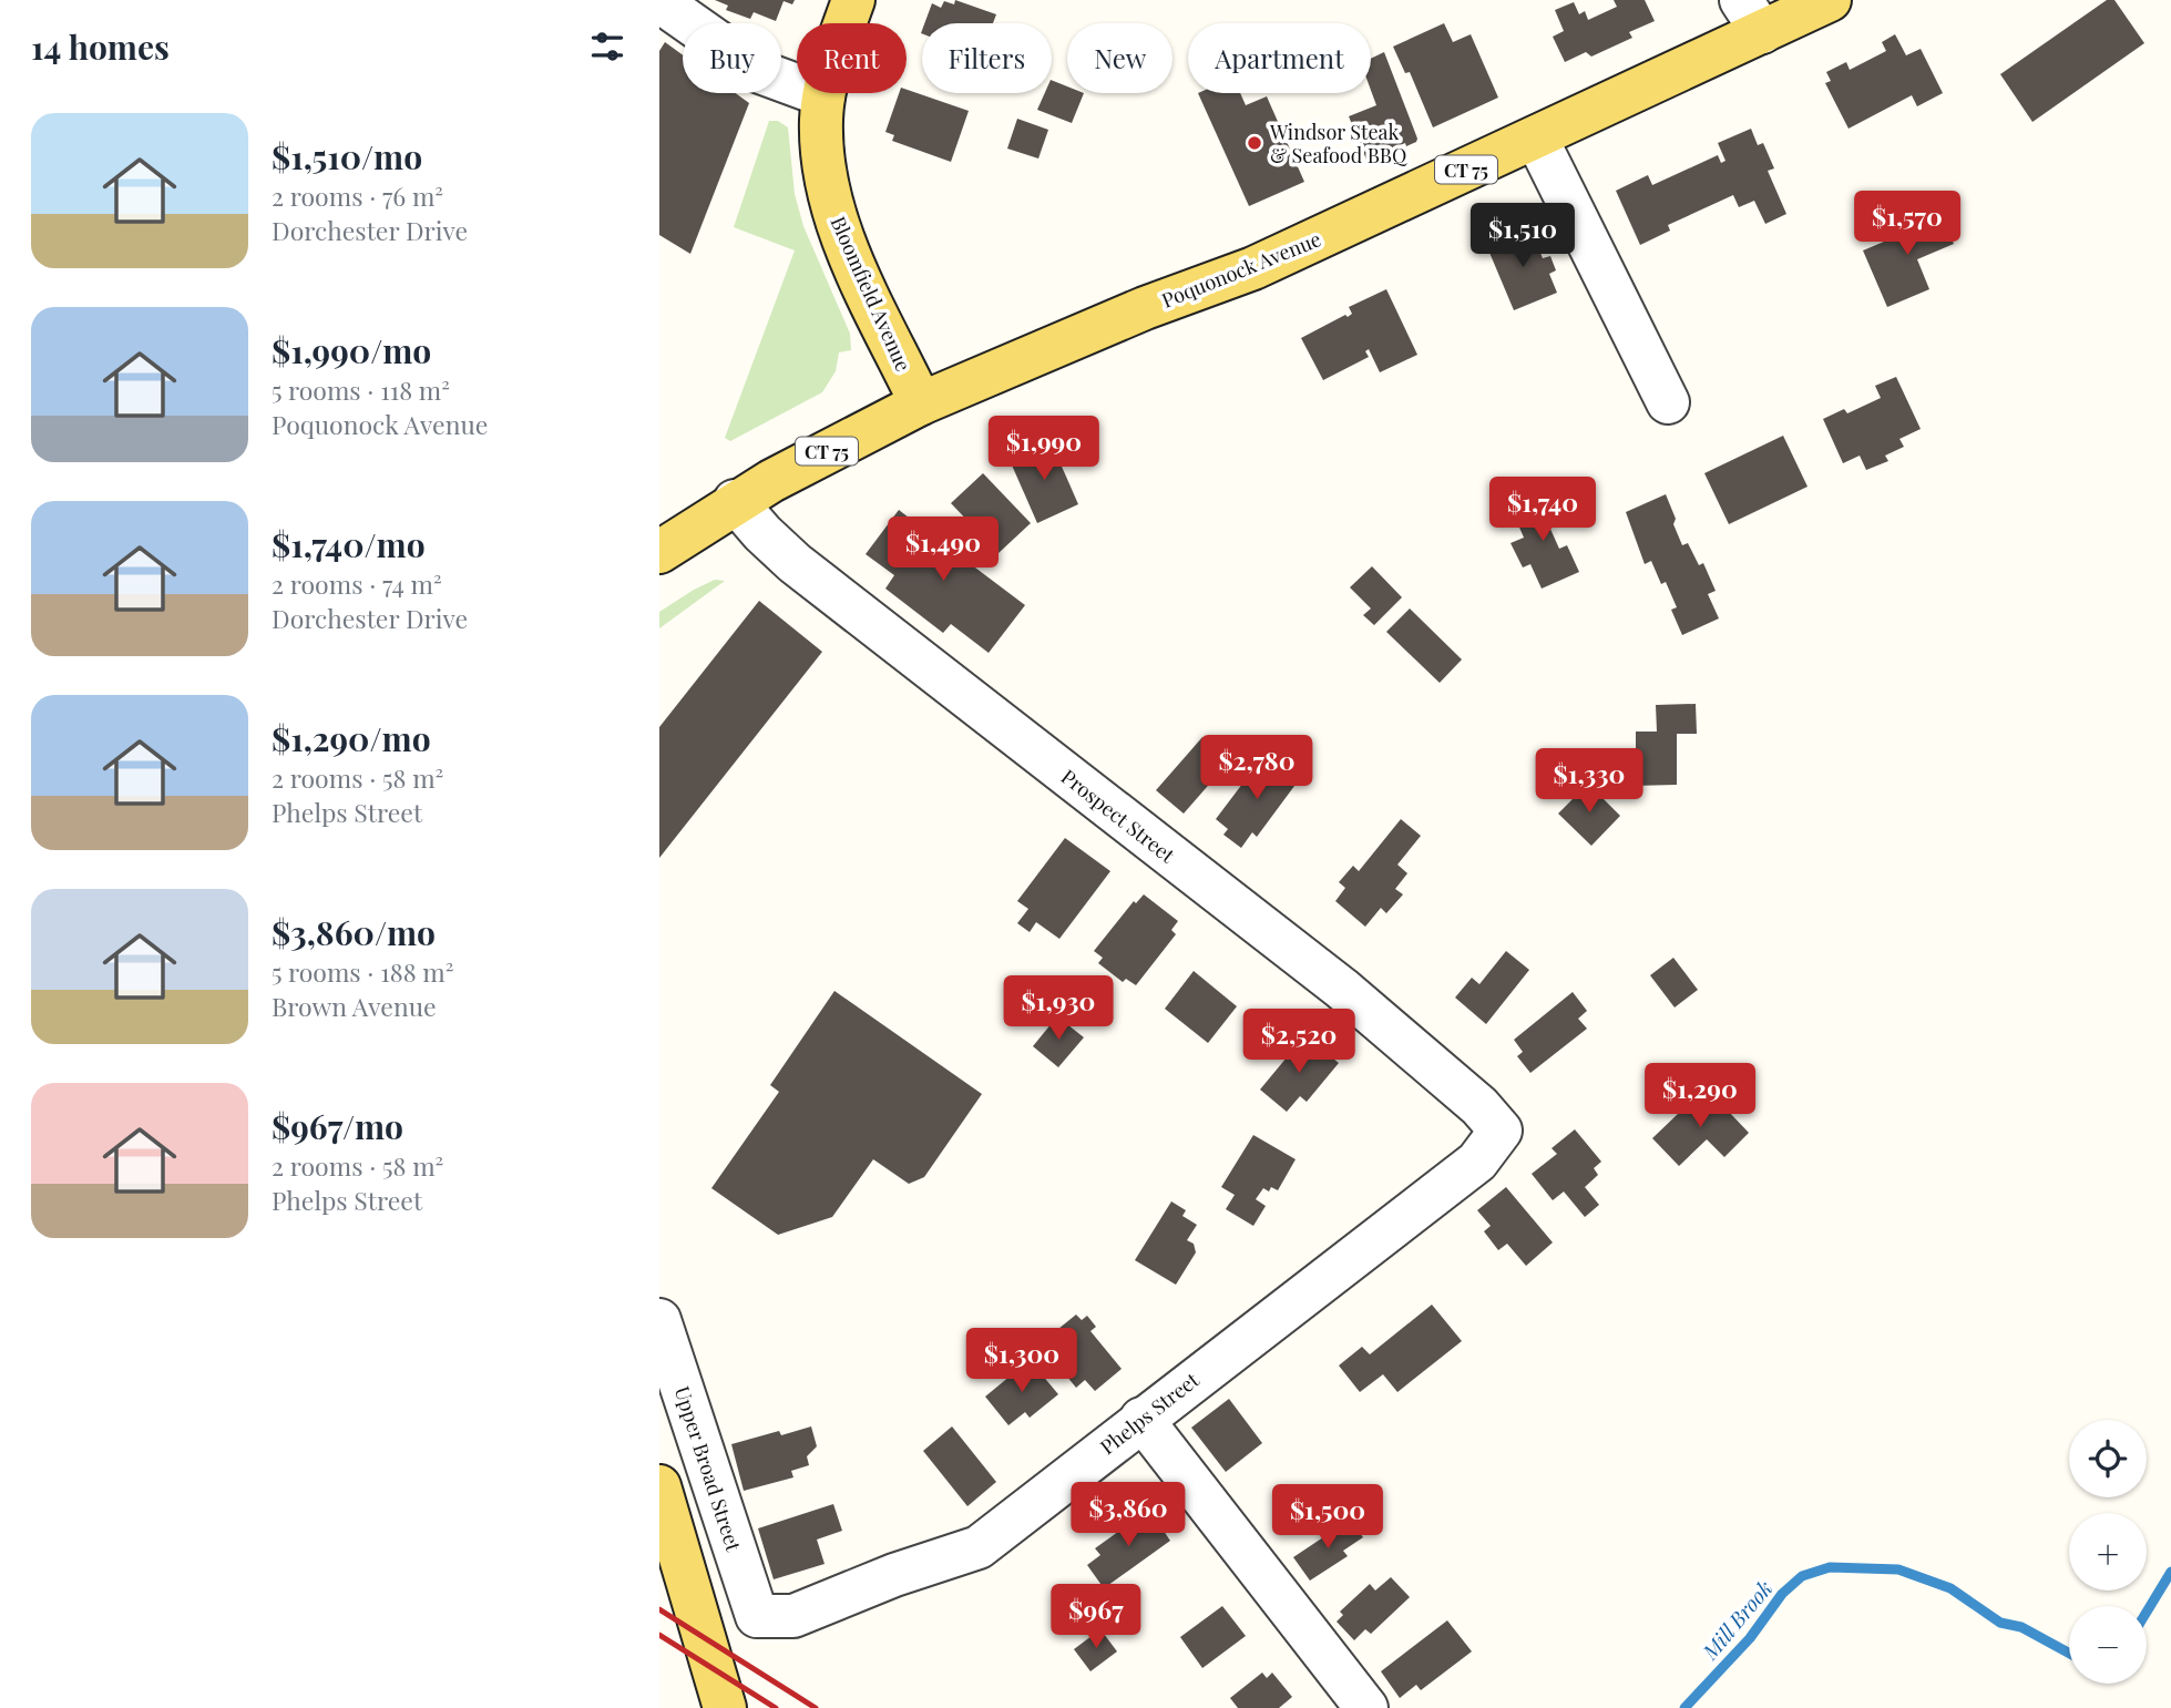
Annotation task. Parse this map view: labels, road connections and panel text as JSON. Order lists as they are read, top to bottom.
{
  "streets": {
    "main road": ["CT 75", "Poquonock Avenue", "Bloomfield Avenue"],
    "street": ["Prospect Street", "Phelps Street", "Upper Broad Street"]
  },
  "crossings": [
    ["Poquonock Avenue", "Bloomfield Avenue"],
    ["Poquonock Avenue", "Prospect Street"],
    ["Prospect Street", "Phelps Street"],
    ["Phelps Street", "Upper Broad Street"]
  ],
  "water": ["Mill Brook"],
  "places": ["Windsor Steak & Seafood BBQ"],
  "page": {
    "heading": "14 homes",
    "chip": [
      "Buy",
      "Rent",
      "Filters",
      "New",
      "Apartment"
    ],
    "list": [
      {
        "name": "$1,510/mo",
        "note": "2 rooms · 76 m² · Dorchester Drive"
      },
      {
        "name": "$1,990/mo",
        "note": "5 rooms · 118 m² · Poquonock Avenue"
      },
      {
        "name": "$1,740/mo",
        "note": "2 rooms · 74 m² · Dorchester Drive"
      },
      {
        "name": "$1,290/mo",
        "note": "2 rooms · 58 m² · Phelps Street"
      },
      {
        "name": "$3,860/mo",
        "note": "5 rooms · 188 m² · Brown Avenue"
      },
      {
        "name": "$967/mo",
        "note": "2 rooms · 58 m² · Phelps Street"
      }
    ],
    "price": [
      "$1,570",
      "$1,510",
      "$1,990",
      "$1,740",
      "$1,490",
      "$2,780",
      "$1,330",
      "$1,930",
      "$2,520",
      "$1,290",
      "$1,300",
      "$3,860",
      "$1,500",
      "$967"
    ],
    "map_buttons": ["+", "−"]
  }
}
